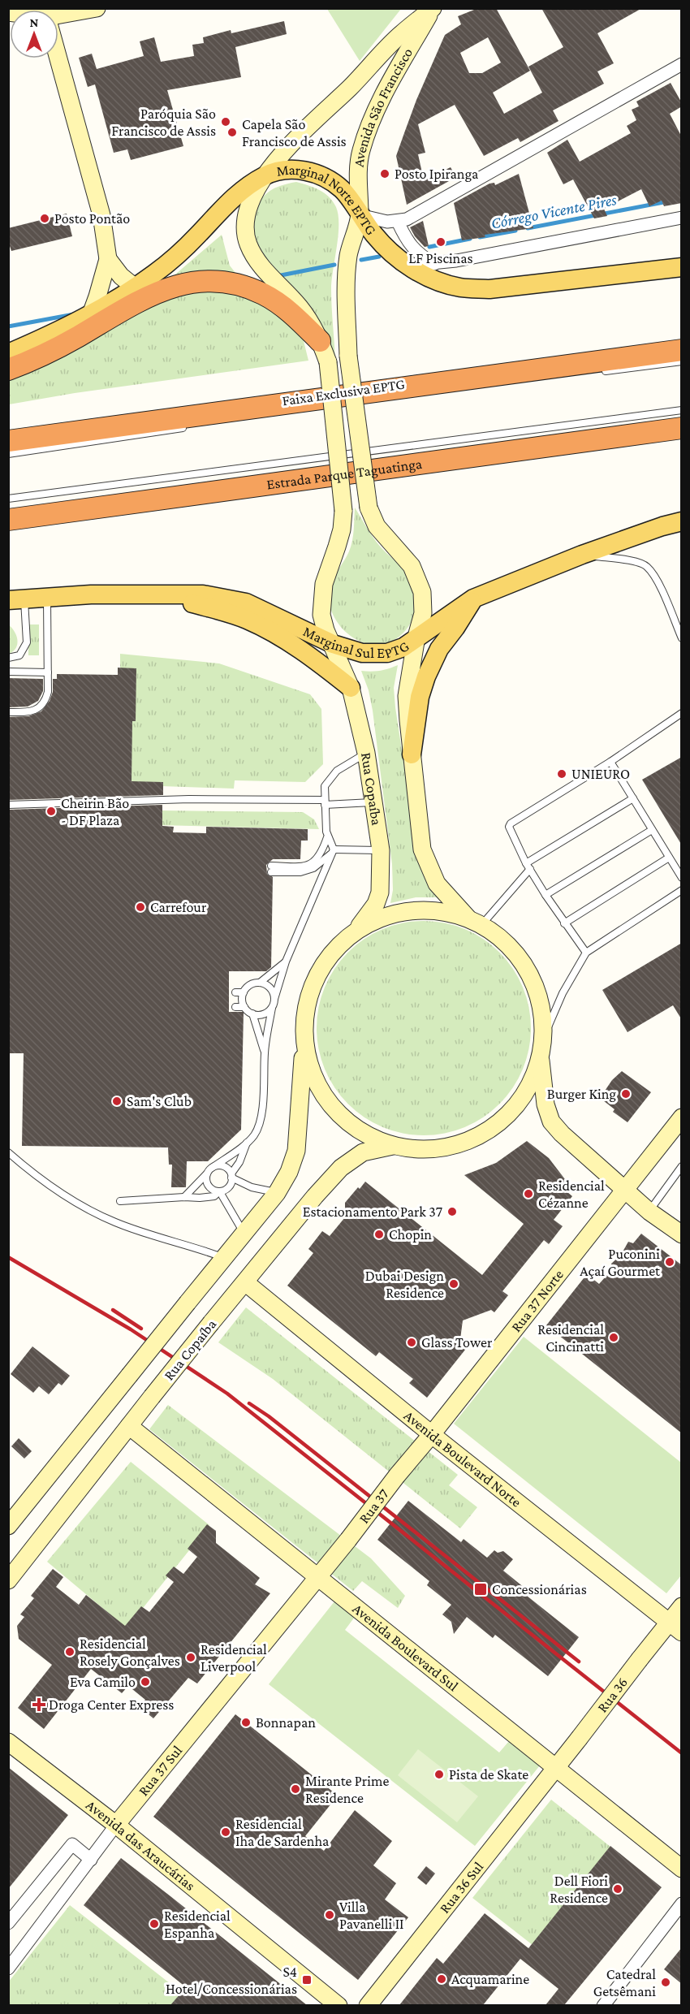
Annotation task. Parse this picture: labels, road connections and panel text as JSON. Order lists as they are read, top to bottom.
{
  "streets": {
    "highway": ["Estrada Parque Taguatinga"],
    "main road": [
      "Avenida São Francisco",
      "Marginal Norte EPTG",
      "Marginal Sul EPTG",
      "Rua Copaíba",
      "Rua 37 Norte",
      "Avenida Boulevard Norte",
      "Rua 37",
      "Avenida Boulevard Sul",
      "Rua 36",
      "Rua 37 Sul",
      "Avenida das Araucárias",
      "Rua 36 Sul"
    ],
    "lane": ["Faixa Exclusiva EPTG"]
  },
  "crossings": [
    ["Avenida São Francisco", "Marginal Norte EPTG"],
    ["Avenida São Francisco", "Marginal Sul EPTG"],
    ["Avenida São Francisco", "Rua Copaíba"],
    ["Marginal Sul EPTG", "Rua Copaíba"],
    ["Rua Copaíba", "Avenida Boulevard Norte"],
    ["Rua Copaíba", "Avenida Boulevard Sul"],
    ["Rua 37 Norte", "Avenida Boulevard Norte"],
    ["Rua 37 Norte", "Rua 37"],
    ["Avenida Boulevard Norte", "Rua 37"],
    ["Avenida Boulevard Norte", "Rua 36"],
    ["Rua 37", "Avenida Boulevard Sul"],
    ["Rua 37", "Rua 37 Sul"],
    ["Avenida Boulevard Sul", "Rua 36"],
    ["Avenida Boulevard Sul", "Rua 37 Sul"],
    ["Avenida Boulevard Sul", "Rua 36 Sul"],
    ["Rua 36", "Rua 36 Sul"],
    ["Rua 37 Sul", "Avenida das Araucárias"]
  ],
  "water": ["Córrego Vicente Pires"],
  "places": {
    "other": [
      "Paróquia São Francisco de Assis",
      "Capela São Francisco de Assis",
      "Posto Ipiranga",
      "Posto Pontão",
      "LF Piscinas",
      "UNIEURO",
      "Cheirin Bão - DF Plaza",
      "Carrefour",
      "Burger King",
      "Sam's Club",
      "Residencial Cézanne",
      "Estacionamento Park 37",
      "Chopin",
      "Puconini Açaí Gourmet",
      "Dubai Design Residence",
      "Residencial Cincinatti",
      "Glass Tower",
      "Residencial Rosely Gonçalves",
      "Residencial Liverpool",
      "Eva Camilo",
      "Bonnapan",
      "Pista de Skate",
      "Mirante Prime Residence",
      "Residencial Iha de Sardenha",
      "Dell Fiori Residence",
      "Villa Pavanelli II",
      "Residencial Espanha",
      "Acquamarine",
      "Catedral Getsêmani"
    ],
    "transit": ["Concessionárias", "S4 Hotel/Concessionárias"],
    "health": ["Droga Center Express"]
  },
  "north": "top"
}
